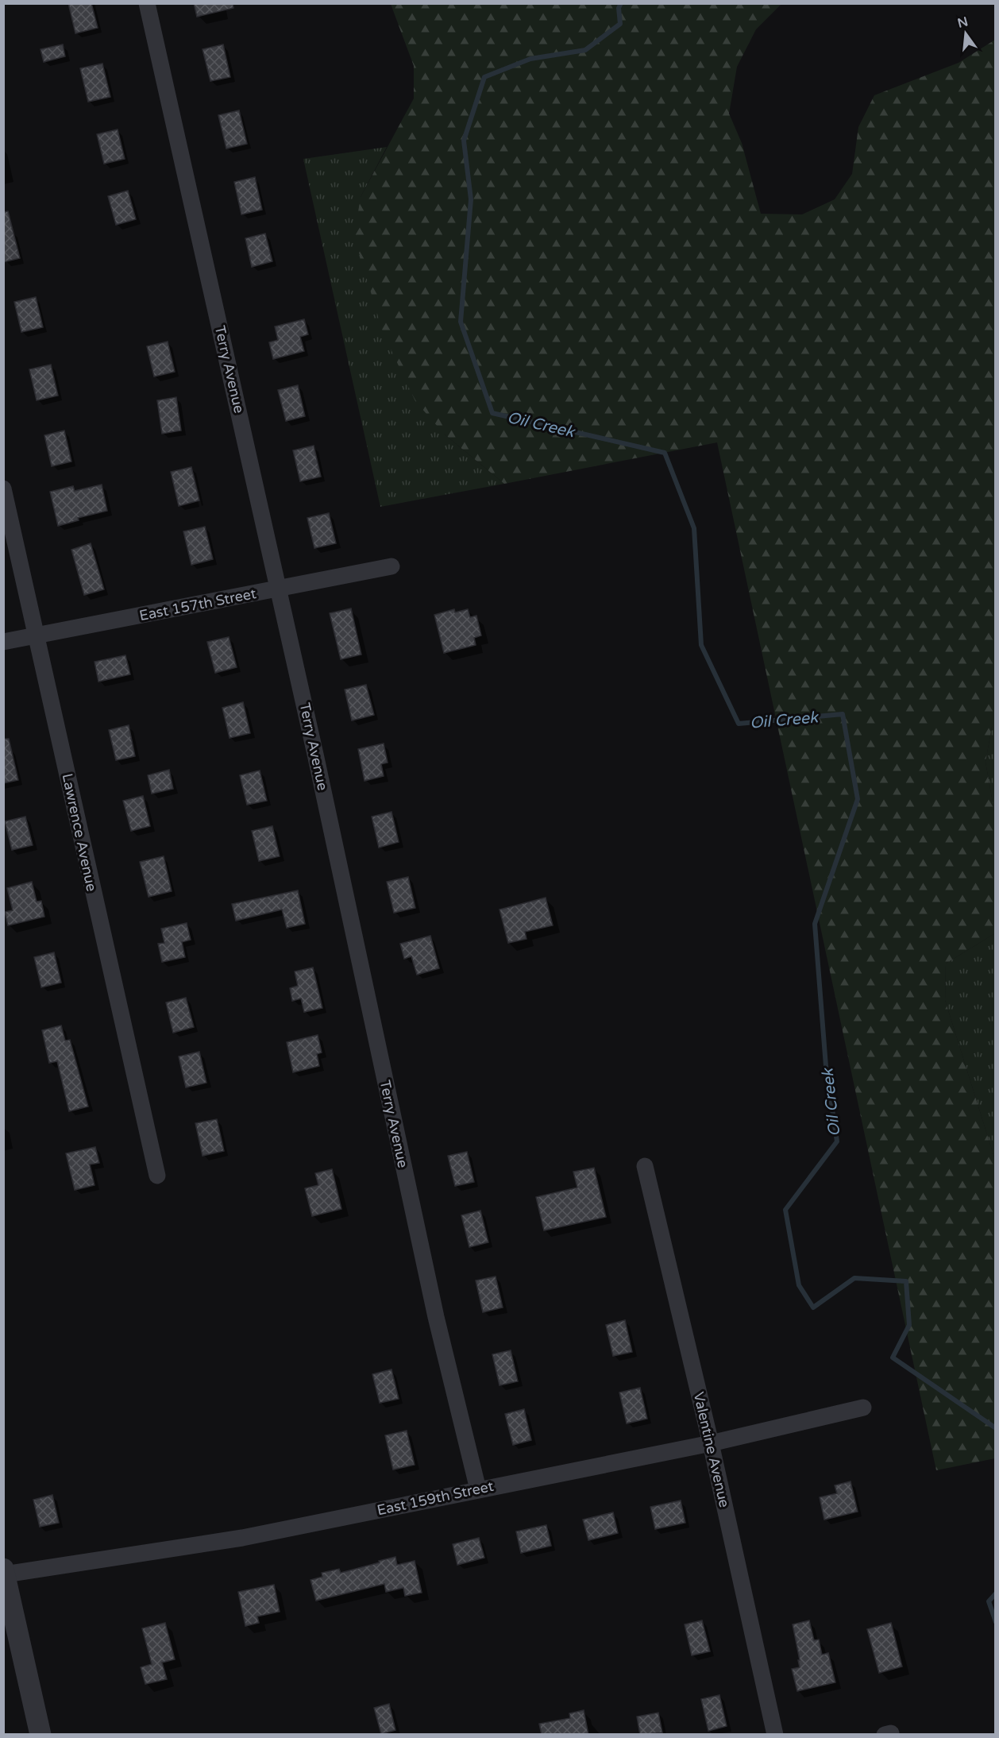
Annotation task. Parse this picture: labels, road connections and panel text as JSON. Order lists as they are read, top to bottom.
{
  "streets": {
    "street": [
      "Terry Avenue",
      "East 157th Street",
      "Lawrence Avenue",
      "Valentine Avenue",
      "East 159th Street"
    ]
  },
  "crossings": [
    ["Terry Avenue", "East 157th Street"],
    ["Terry Avenue", "East 159th Street"],
    ["East 157th Street", "Lawrence Avenue"],
    ["Valentine Avenue", "East 159th Street"]
  ],
  "water": ["Oil Creek"],
  "north": "top"
}
